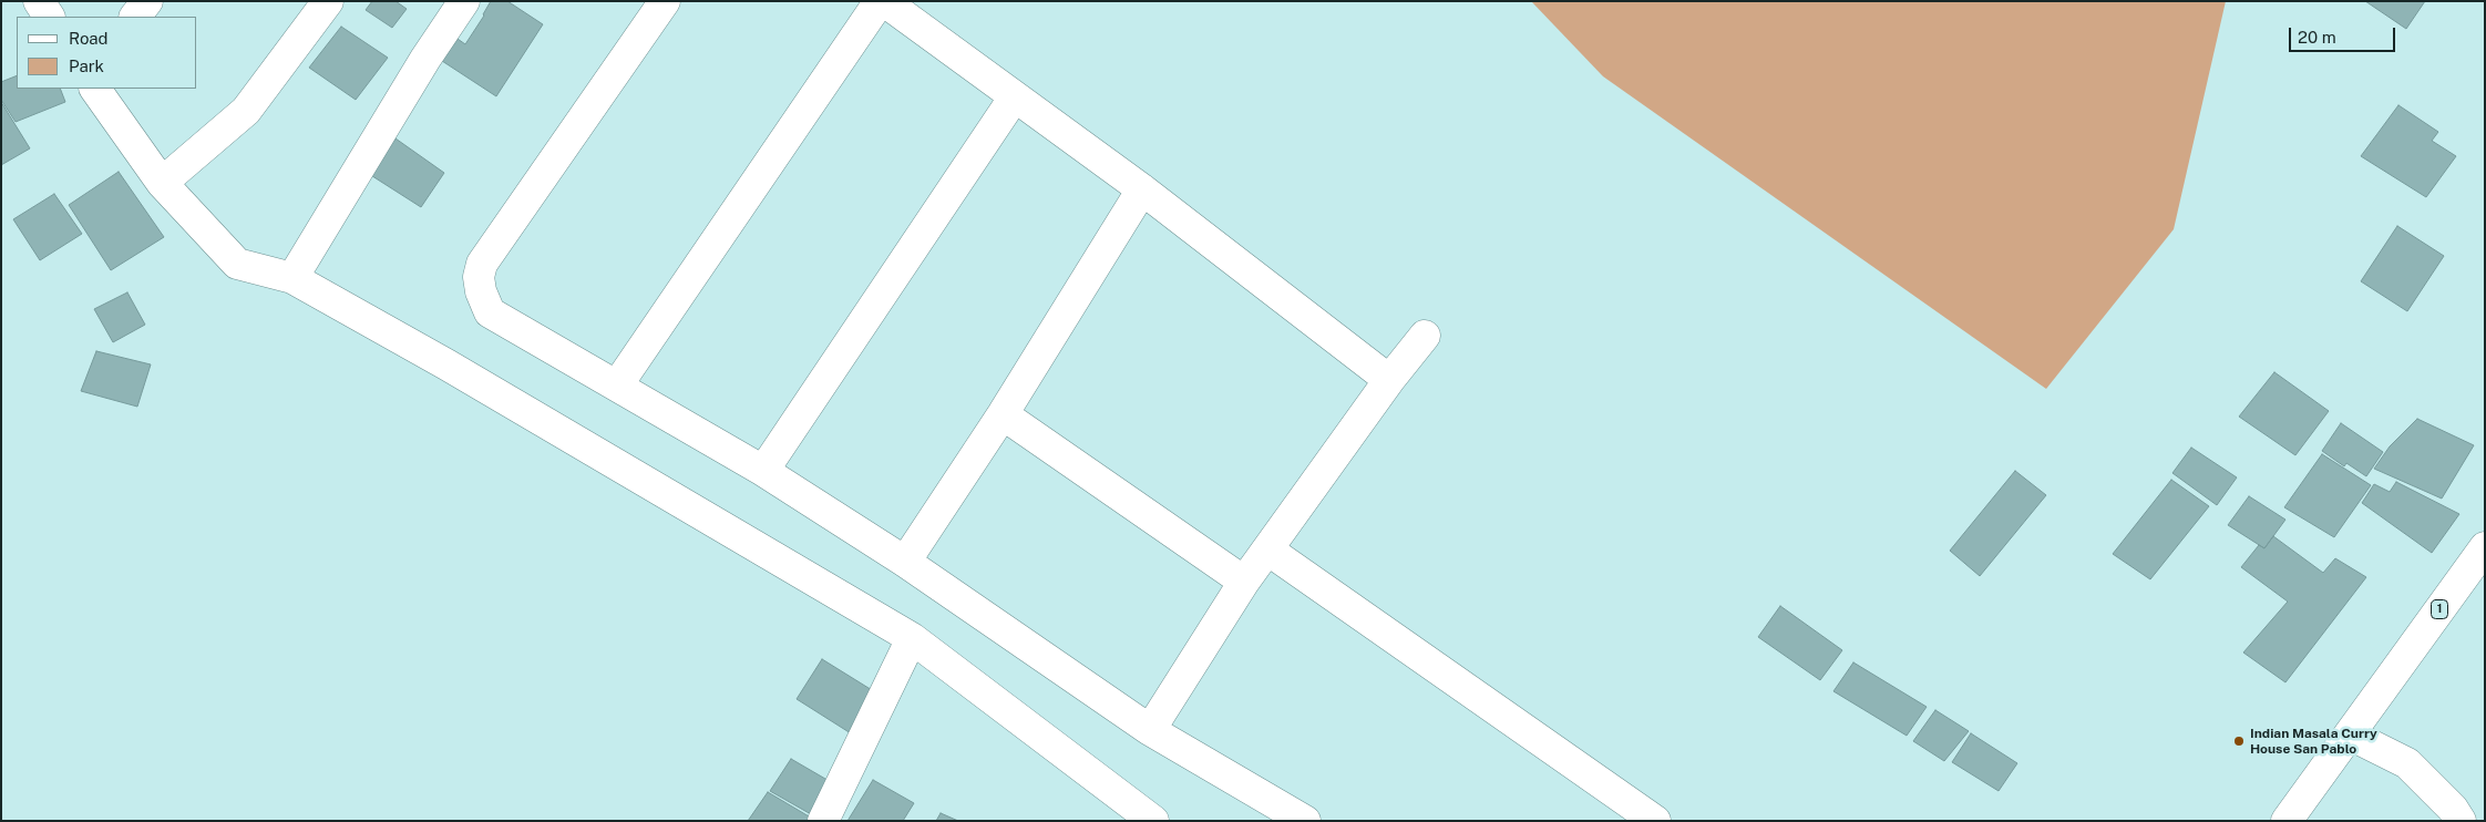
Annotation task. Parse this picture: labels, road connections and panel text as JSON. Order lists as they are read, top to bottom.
{
  "streets": {
    "street": ["1"]
  },
  "places": ["Indian Masala Curry House San Pablo"],
  "legend": ["Road", "Park"],
  "scale_bar": "20 m"
}
